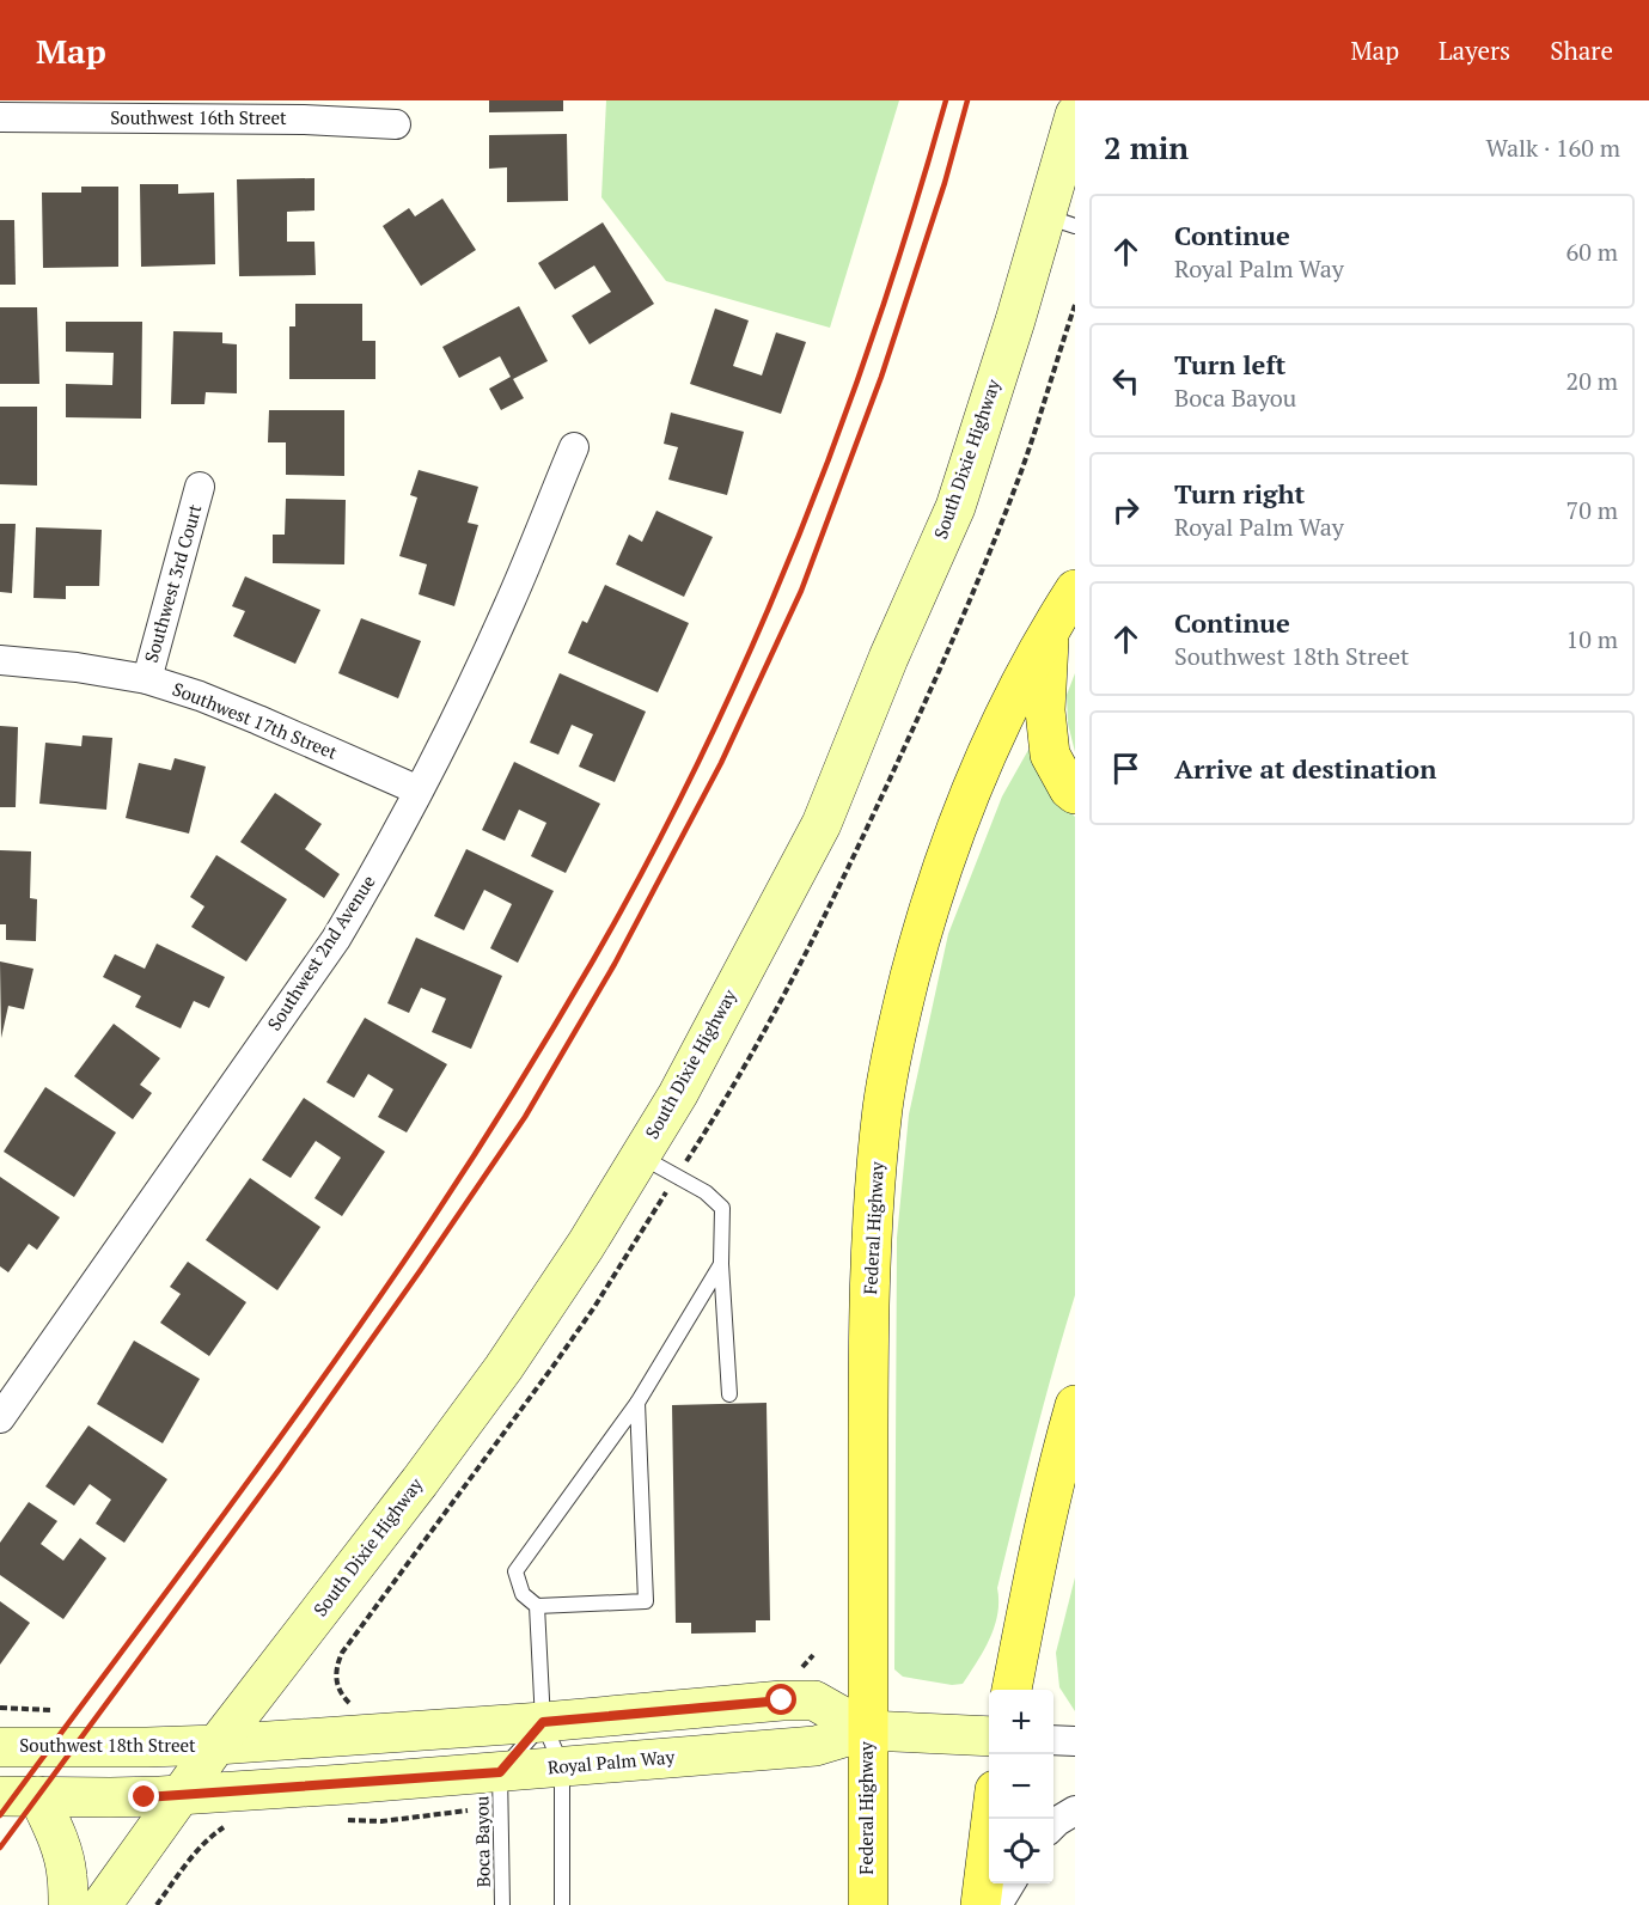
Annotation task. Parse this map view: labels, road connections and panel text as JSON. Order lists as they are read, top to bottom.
{
  "streets": {
    "main road": [
      "South Dixie Highway",
      "Federal Highway",
      "Southwest 18th Street",
      "Royal Palm Way"
    ],
    "street": [
      "Southwest 16th Street",
      "Southwest 3rd Court",
      "Southwest 17th Street",
      "Southwest 2nd Avenue"
    ],
    "lane": ["Boca Bayou"]
  },
  "crossings": [
    ["South Dixie Highway", "Southwest 18th Street"],
    ["South Dixie Highway", "Royal Palm Way"],
    ["Southwest 3rd Court", "Southwest 17th Street"],
    ["Southwest 17th Street", "Southwest 2nd Avenue"],
    ["Federal Highway", "Royal Palm Way"],
    ["Southwest 18th Street", "Royal Palm Way"],
    ["Royal Palm Way", "Boca Bayou"]
  ],
  "page": {
    "header": "Map",
    "nav": ["Map", "Layers", "Share"],
    "heading": ["2 min", "Walk · 160 m"],
    "list": [
      ["Continue", "Royal Palm Way", "60 m"],
      ["Turn left", "Boca Bayou", "20 m"],
      ["Turn right", "Royal Palm Way", "70 m"],
      ["Continue", "Southwest 18th Street", "10 m"],
      "Arrive at destination"
    ],
    "map_buttons": ["+", "−"]
  }
}
